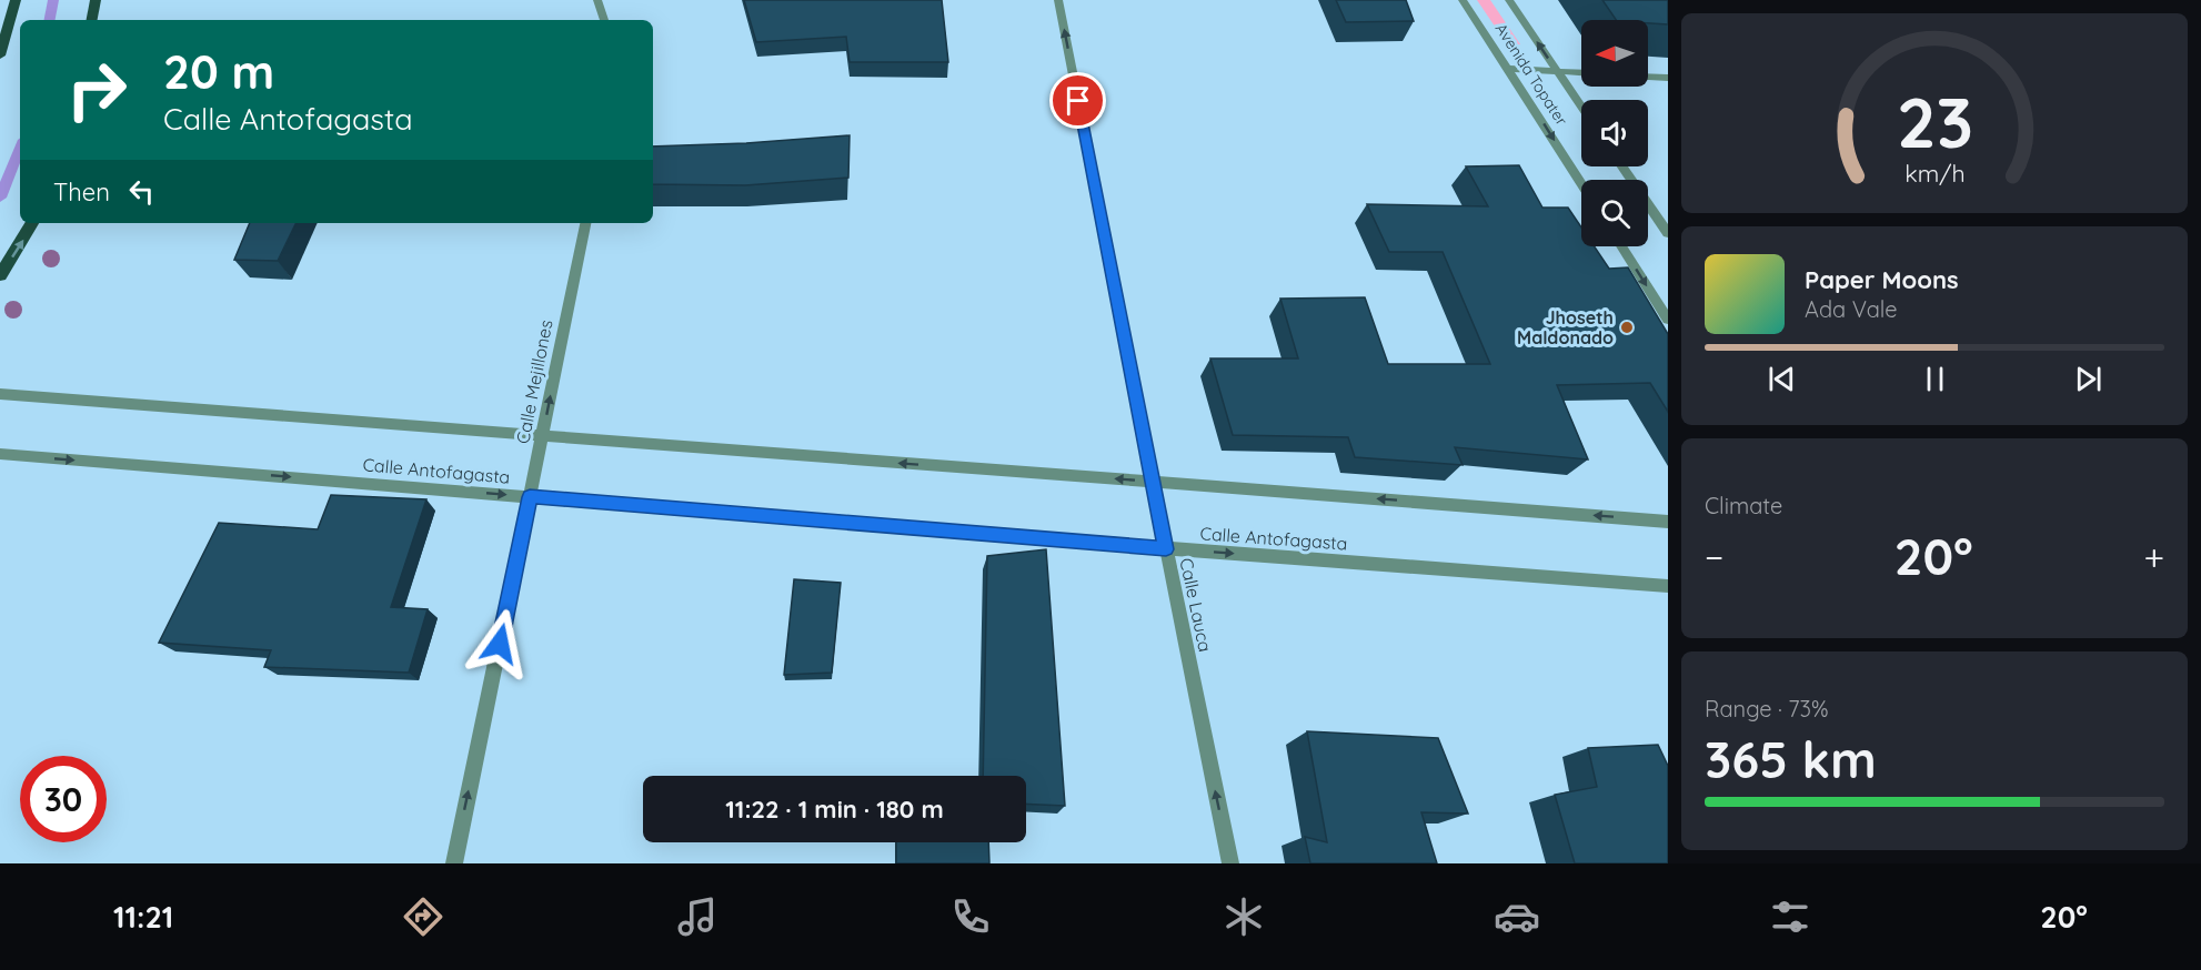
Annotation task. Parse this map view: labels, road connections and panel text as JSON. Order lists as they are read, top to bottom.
{
  "streets": {
    "street": [
      "Avenida Topater",
      "Calle Mejillones",
      "Calle Antofagasta",
      "Calle Lauca"
    ]
  },
  "crossings": [
    ["Calle Mejillones", "Calle Antofagasta"],
    ["Calle Antofagasta", "Calle Lauca"]
  ],
  "one_way": ["Calle Mejillones", "Calle Lauca"],
  "places": ["Jhoseth Maldonado"],
  "north": "left",
  "page": {
    "turn": ["20 m", "Calle Antofagasta"],
    "then": "Then",
    "song": ["Paper Moons", "Ada Vale"],
    "tile": [
      "Climate",
      ["Range · 73%", "365 km"]
    ],
    "heat": ["−", "20°", "+"],
    "limit": "30",
    "trip": "11:22 · 1 min · 180 m",
    "tabs": ["11:21", "20°"],
    "gauge": ["23", "km/h"]
  }
}
